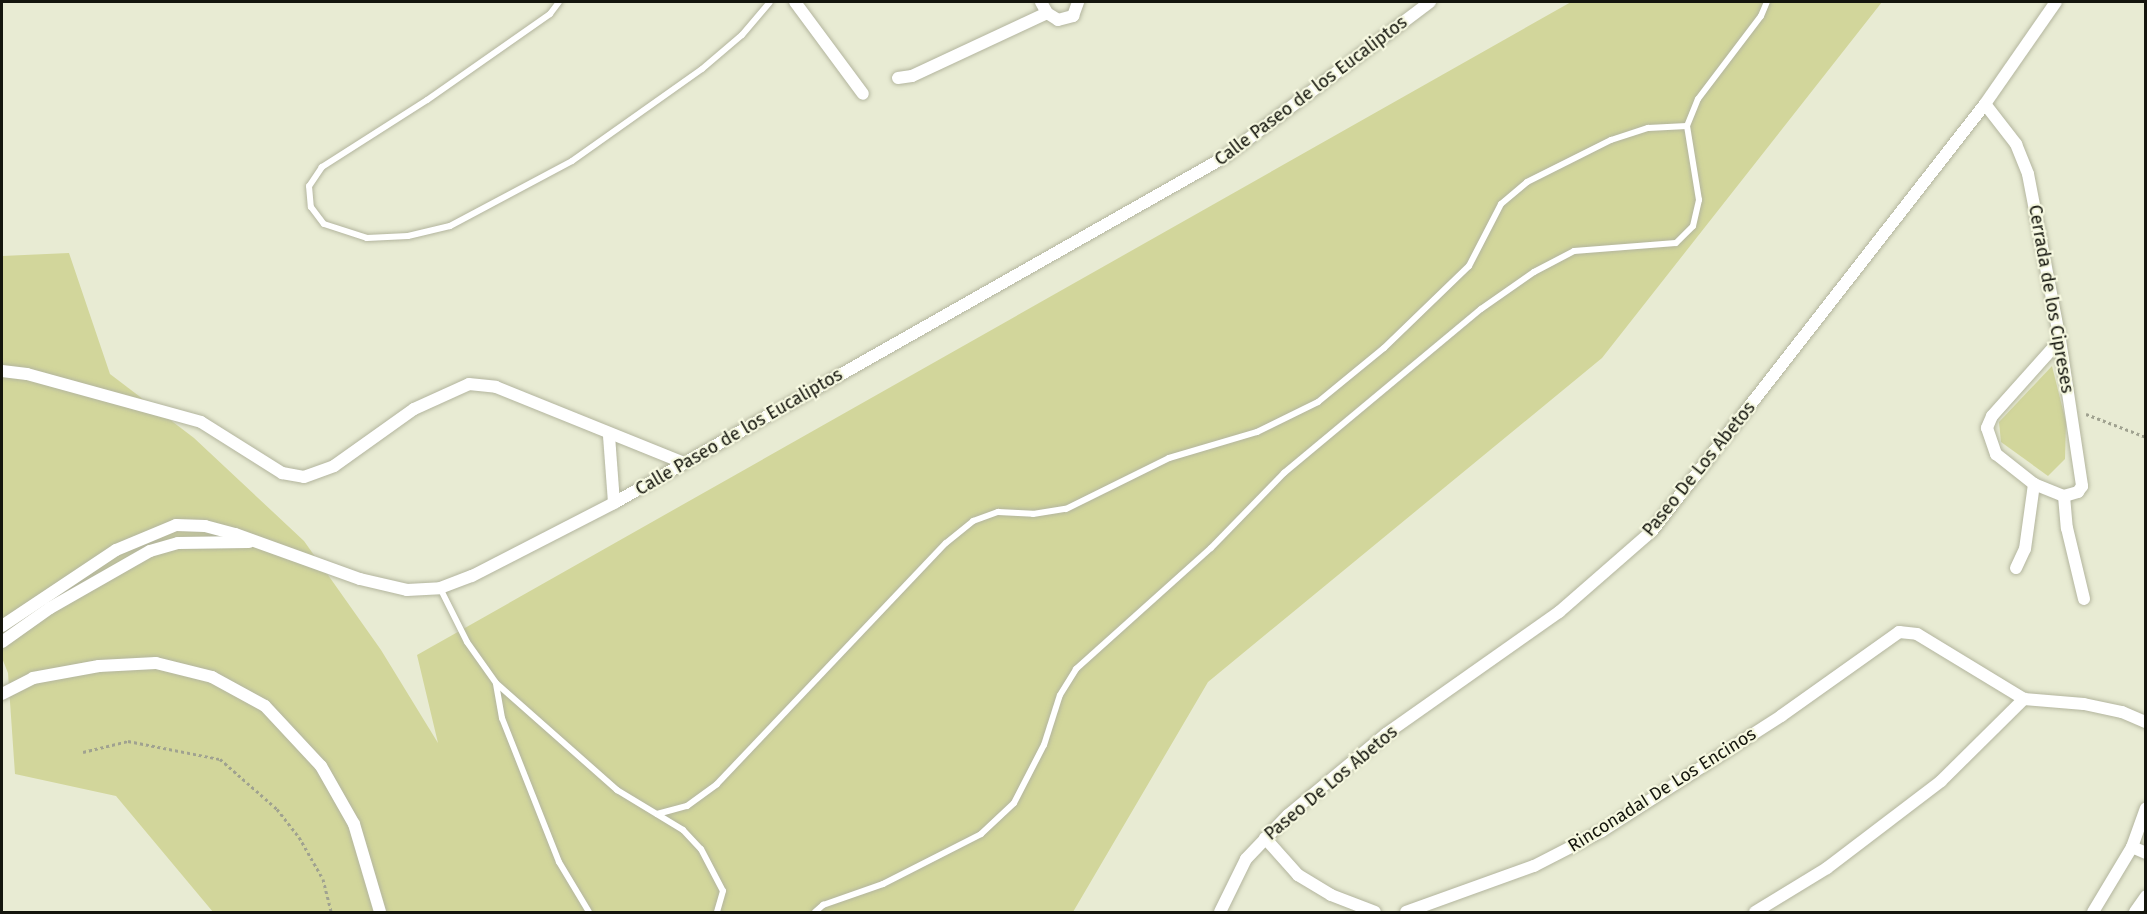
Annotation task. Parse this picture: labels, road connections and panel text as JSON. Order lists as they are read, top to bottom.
{
  "streets": {
    "street": [
      "Calle Paseo de los Eucaliptos",
      "Cerrada de los Cipreses",
      "Paseo De Los Abetos",
      "RinconadaI De Los Encinos"
    ]
  },
  "crossings": [
    ["Cerrada de los Cipreses", "Paseo De Los Abetos"]
  ]
}
